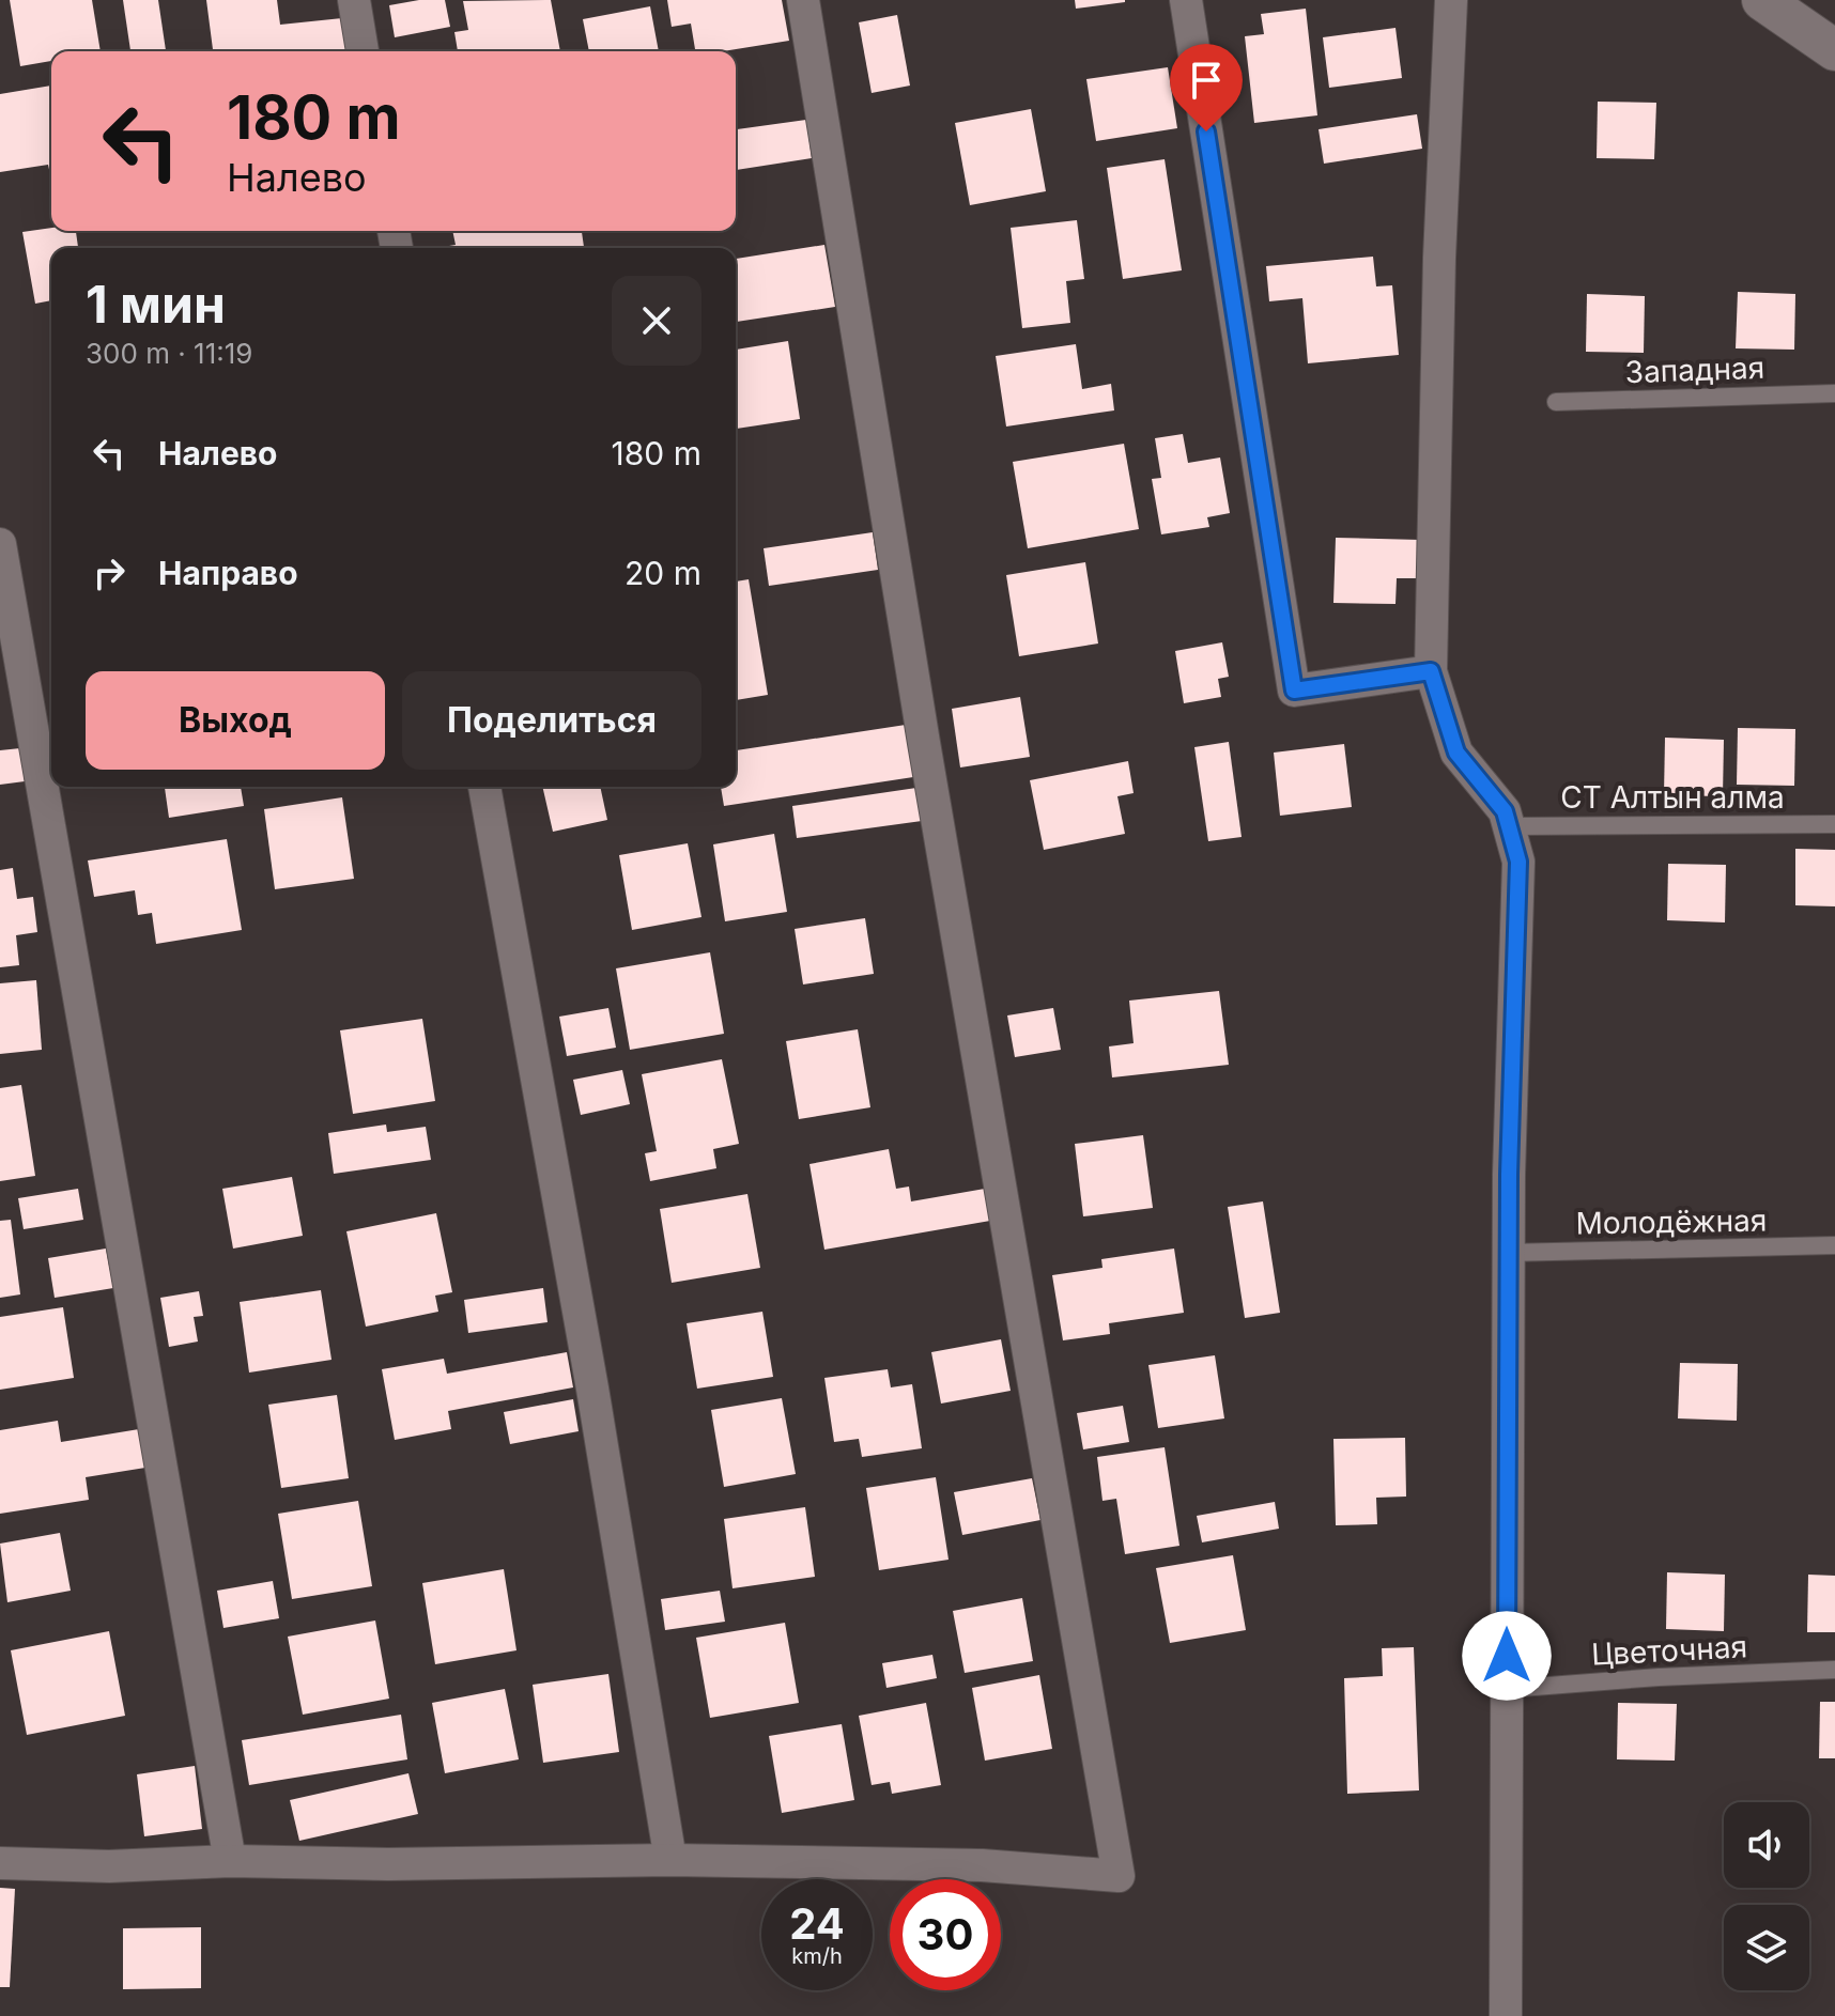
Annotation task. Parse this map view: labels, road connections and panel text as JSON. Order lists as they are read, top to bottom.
{
  "streets": {
    "lane": [
      "Западная",
      "СТ Алтын алма",
      "Молодёжная",
      "Цветочная"
    ]
  },
  "page": {
    "turn": ["180 m", "Налево"],
    "heading": ["1 мин", "300 m · 11:19"],
    "list": [
      {
        "name": "Налево",
        "value": "180 m"
      },
      {
        "name": "Направо",
        "value": "20 m"
      }
    ],
    "buttons": ["Выход", "Поделиться"],
    "speed": "24 km/h",
    "limit": "30"
  }
}
